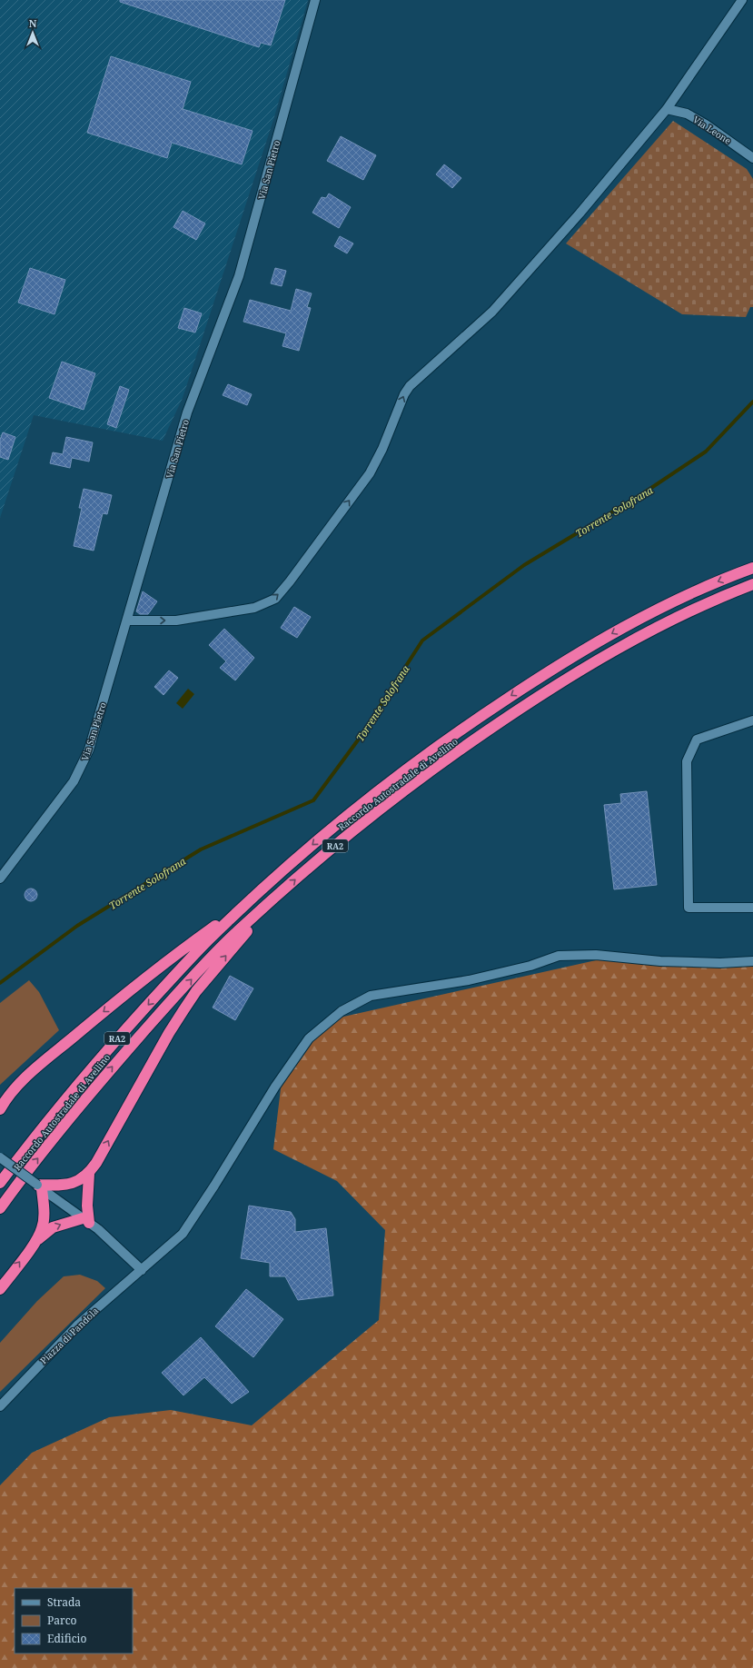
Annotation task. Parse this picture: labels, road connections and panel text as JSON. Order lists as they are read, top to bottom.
{
  "streets": {
    "highway": ["Raccordo Autostradale di Avellino", "RA2"],
    "street": ["Via Leone", "Via San Pietro", "Piazza di Pandola"]
  },
  "water": ["Torrente Solofrana"],
  "legend": ["Strada", "Parco", "Edificio"],
  "north": "top"
}
